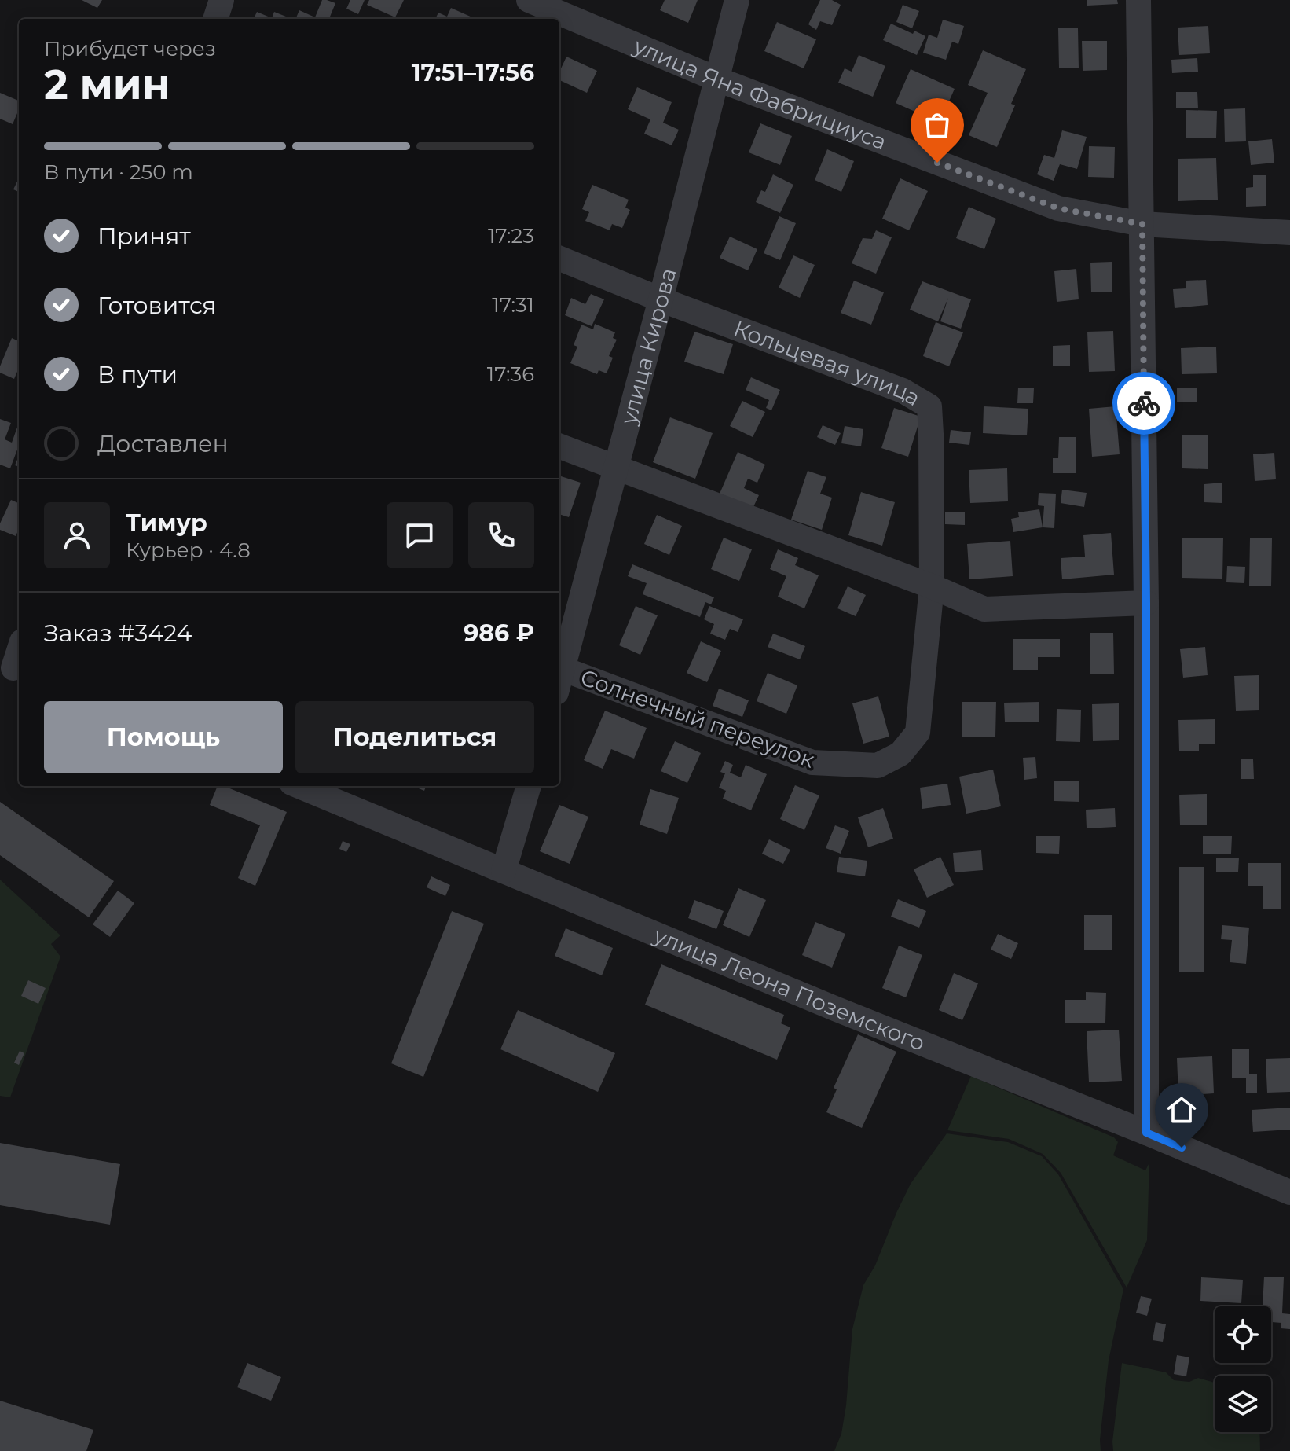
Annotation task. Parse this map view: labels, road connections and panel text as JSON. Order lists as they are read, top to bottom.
{
  "streets": {
    "street": [
      "улица Яна Фабрициуса",
      "улица Кирова",
      "Кольцевая улица",
      "Солнечный переулок",
      "улица Леона Поземского"
    ]
  },
  "crossings": [
    ["улица Яна Фабрициуса", "улица Кирова"],
    ["улица Кирова", "Кольцевая улица"],
    ["Кольцевая улица", "Солнечный переулок"]
  ],
  "page": {
    "heading": ["2 мин", "Прибудет через", "17:51–17:56"],
    "panel": [
      "Тимур",
      "Курьер · 4.8",
      "Заказ #3424",
      "986 ₽"
    ],
    "bar": "В пути · 250 m",
    "list": [
      ["Принят", "17:23"],
      ["Готовится", "17:31"],
      ["В пути", "17:36"],
      "Доставлен"
    ],
    "buttons": ["Помощь", "Поделиться"]
  }
}
